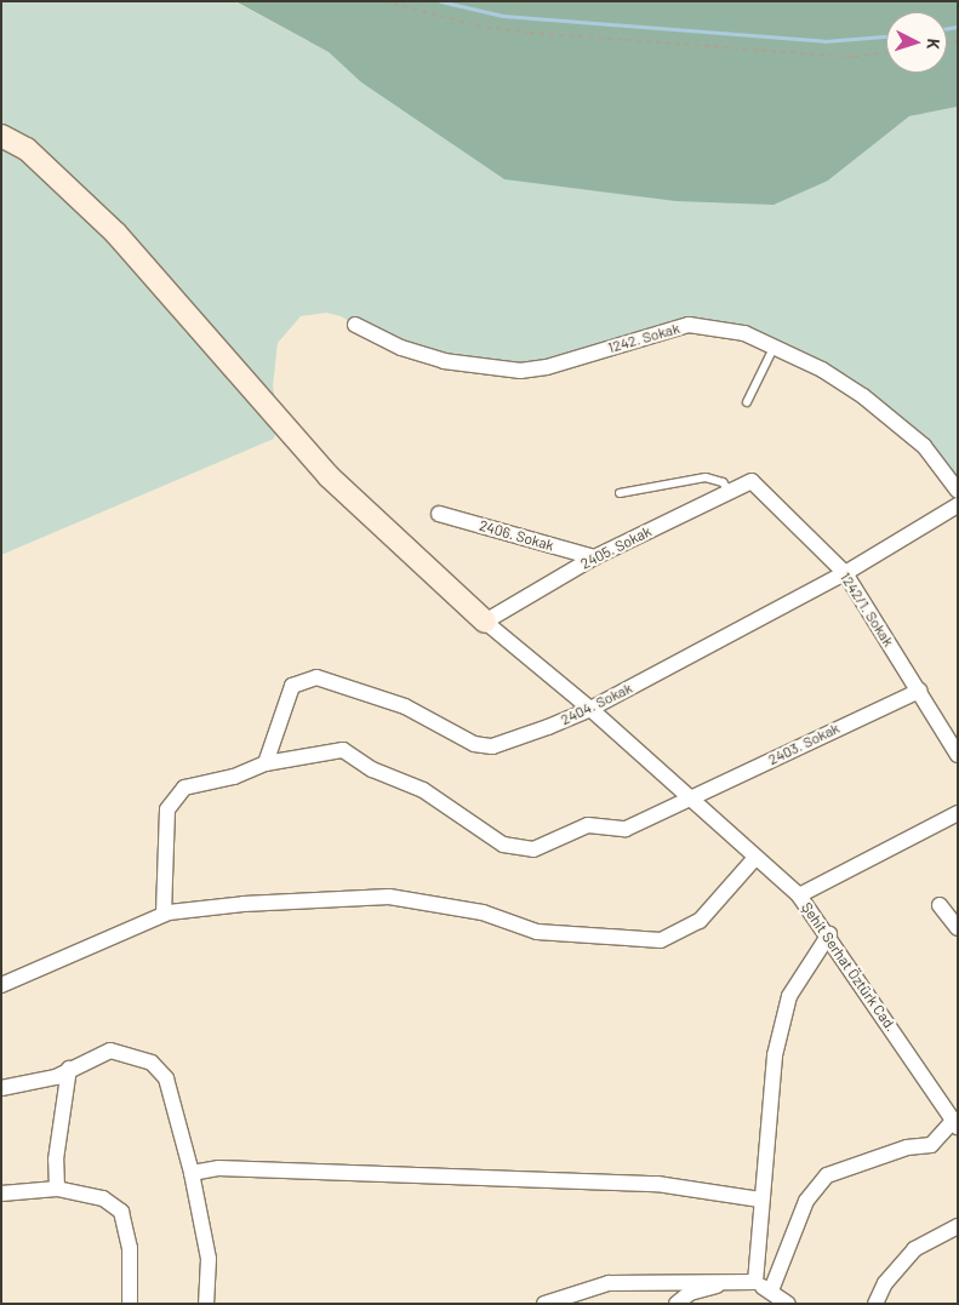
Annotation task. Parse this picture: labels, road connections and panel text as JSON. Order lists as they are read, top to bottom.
{
  "streets": {
    "street": [
      "1242. Sokak",
      "2406. Sokak",
      "2405. Sokak",
      "1242/1. Sokak",
      "2404. Sokak",
      "2403. Sokak",
      "Şehit Serhat Öztürk Cad."
    ]
  },
  "crossings": [
    ["2406. Sokak", "2405. Sokak"],
    ["2405. Sokak", "1242/1. Sokak"],
    ["1242/1. Sokak", "2404. Sokak"],
    ["1242/1. Sokak", "2403. Sokak"],
    ["2404. Sokak", "2403. Sokak"]
  ],
  "north": "right"
}
